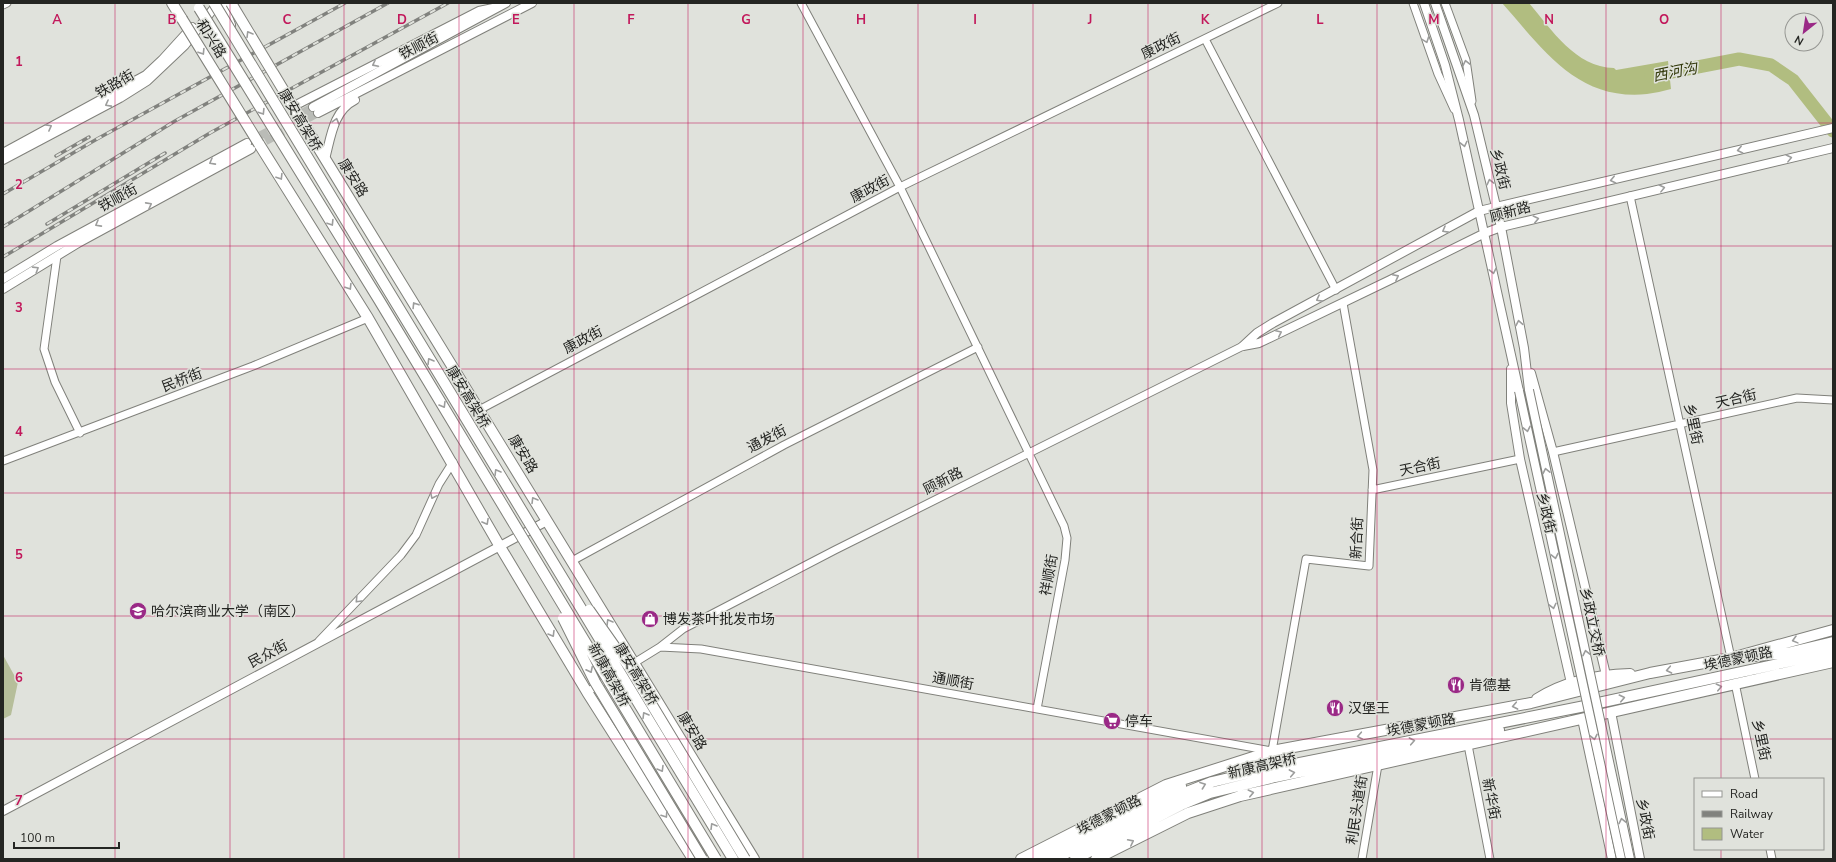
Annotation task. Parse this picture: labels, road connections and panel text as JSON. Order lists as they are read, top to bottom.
{
  "streets": {
    "highway": [
      "和兴路",
      "康安高架桥",
      "康安路",
      "埃德蒙顿路",
      "新康高架桥"
    ],
    "main road": [
      "铁顺街",
      "铁路街",
      "乡政街",
      "顾新路",
      "乡政立交桥",
      "民众街"
    ],
    "street": [
      "康政街",
      "民桥街",
      "天合街",
      "乡里街",
      "通发街",
      "新合街",
      "祥顺街",
      "通顺街",
      "新华街",
      "利民头道街"
    ]
  },
  "crossings": [
    ["和兴路", "铁顺街"],
    ["康政街", "康安路"],
    ["康政街", "祥顺街"],
    ["康安高架桥", "新康高架桥"],
    ["乡政街", "顾新路"],
    ["乡政街", "天合街"],
    ["乡政街", "乡政立交桥"],
    ["乡政街", "埃德蒙顿路"],
    ["康安路", "通发街"],
    ["康安路", "民众街"],
    ["顾新路", "乡里街"],
    ["顾新路", "新合街"],
    ["顾新路", "祥顺街"],
    ["顾新路", "通顺街"],
    ["天合街", "乡里街"],
    ["天合街", "新合街"],
    ["乡里街", "埃德蒙顿路"],
    ["通发街", "祥顺街"],
    ["新合街", "埃德蒙顿路"],
    ["新合街", "通顺街"],
    ["祥顺街", "通顺街"],
    ["埃德蒙顿路", "新康高架桥"],
    ["埃德蒙顿路", "通顺街"],
    ["埃德蒙顿路", "新华街"],
    ["埃德蒙顿路", "利民头道街"],
    ["新康高架桥", "新华街"]
  ],
  "water": ["西河沟"],
  "places": {
    "school or university": ["哈尔滨商业大学（南区）"],
    "shop": ["博发茶叶批发市场"],
    "restaurant": ["肯德基", "汉堡王"],
    "supermarket": ["停车"]
  },
  "legend": ["Road", "Railway", "Water"],
  "scale_bar": "100 m",
  "north": "bottom left",
  "grid": {
    "columns": [
      "A",
      "B",
      "C",
      "D",
      "E",
      "F",
      "G",
      "H",
      "I",
      "J",
      "K",
      "L",
      "M",
      "N",
      "O"
    ],
    "rows": [
      "1",
      "2",
      "3",
      "4",
      "5",
      "6",
      "7"
    ]
  }
}
